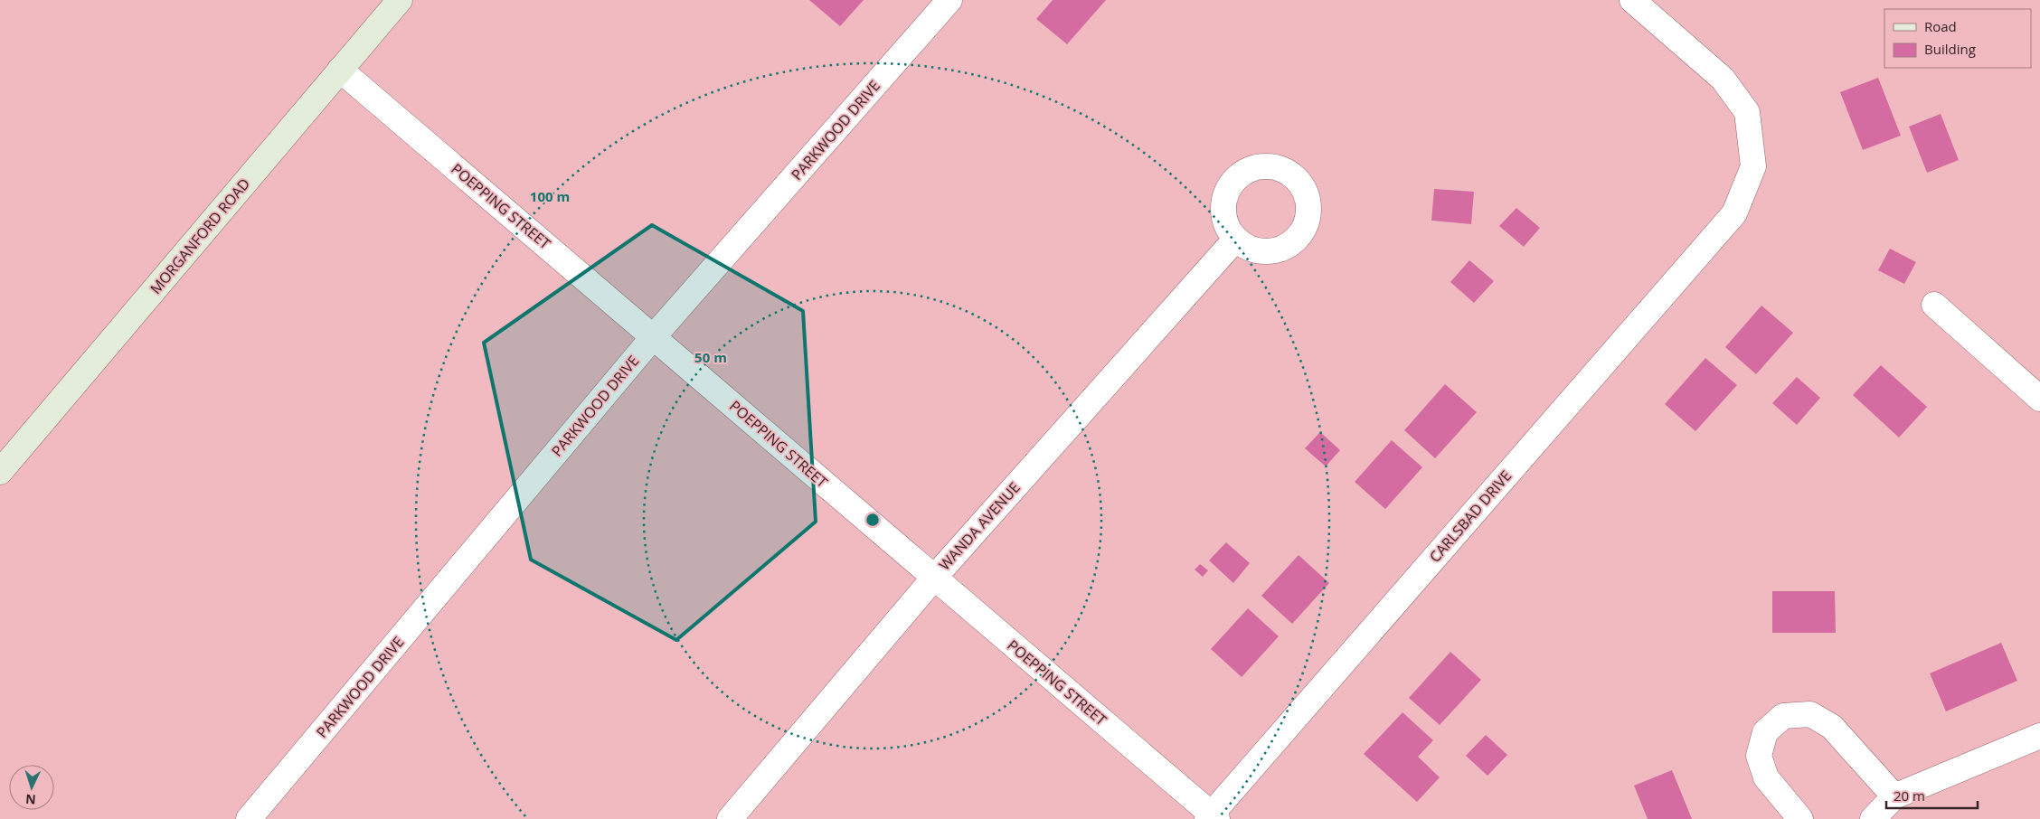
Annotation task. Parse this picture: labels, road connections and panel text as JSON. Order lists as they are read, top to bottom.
{
  "streets": {
    "main road": ["MORGANFORD ROAD"],
    "street": [
      "PARKWOOD DRIVE",
      "POEPPING STREET",
      "CARLSBAD DRIVE",
      "WANDA AVENUE"
    ]
  },
  "crossings": [
    ["PARKWOOD DRIVE", "POEPPING STREET"],
    ["POEPPING STREET", "MORGANFORD ROAD"],
    ["POEPPING STREET", "CARLSBAD DRIVE"],
    ["POEPPING STREET", "WANDA AVENUE"]
  ],
  "legend": ["Road", "Building"],
  "scale_bar": "20 m",
  "north": "bottom",
  "rings": ["100 m", "50 m"]
}
